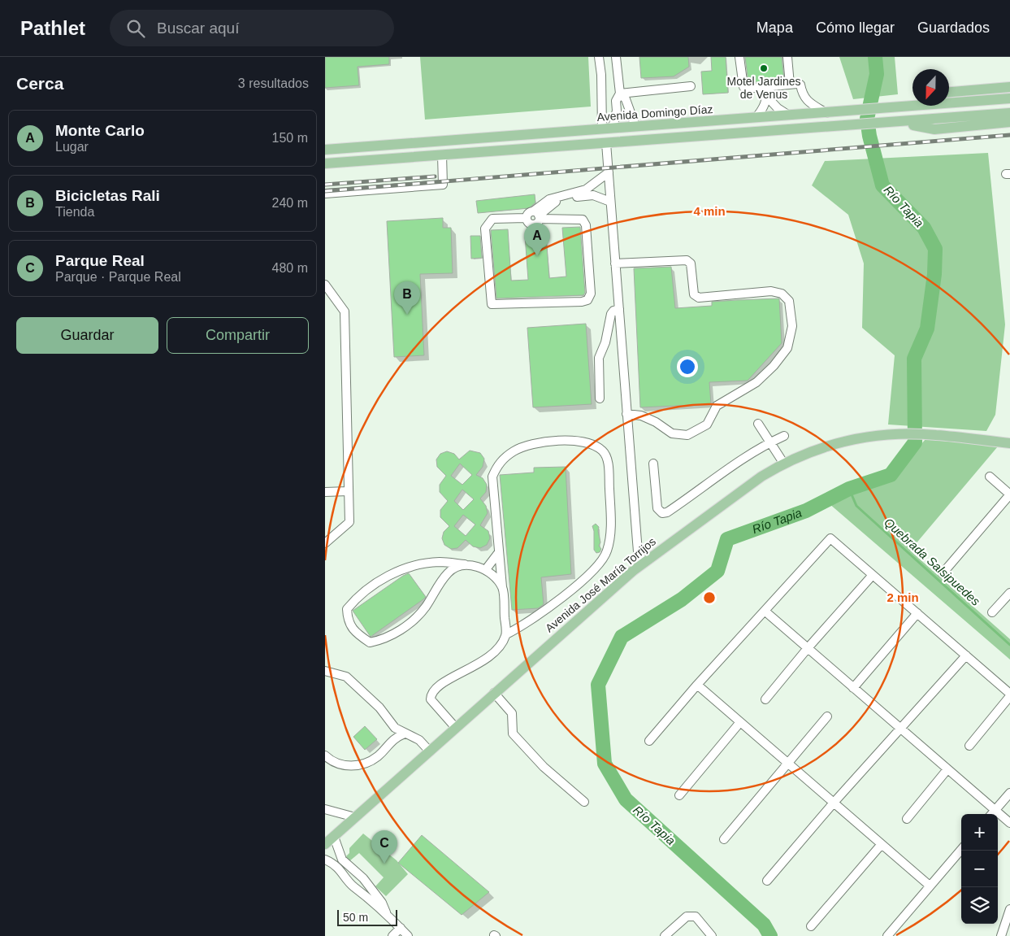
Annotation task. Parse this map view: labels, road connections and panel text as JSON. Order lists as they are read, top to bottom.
{
  "streets": {
    "main road": ["Avenida Domingo Díaz", "Avenida José María Torrijos"]
  },
  "water": ["Río Tapia", "Quebrada Salsipuedes"],
  "places": ["Motel Jardines de Venus"],
  "scale_bar": "50 m",
  "north": "bottom",
  "page": {
    "header": "Pathlet",
    "search": "Buscar aquí",
    "nav": ["Mapa", "Cómo llegar", "Guardados"],
    "heading": ["Cerca", "3 resultados"],
    "list": [
      {
        "mark": "A",
        "name": "Monte Carlo",
        "note": "Lugar",
        "value": "150 m"
      },
      {
        "mark": "B",
        "name": "Bicicletas Rali",
        "note": "Tienda",
        "value": "240 m"
      },
      {
        "mark": "C",
        "name": "Parque Real",
        "note": "Parque · Parque Real",
        "value": "480 m"
      }
    ],
    "pins": ["A", "B", "C"],
    "buttons": ["Guardar", "Compartir"],
    "map_buttons": ["+", "−"],
    "scale": "50 m"
  },
  "rings": ["4 min", "2 min"]
}
